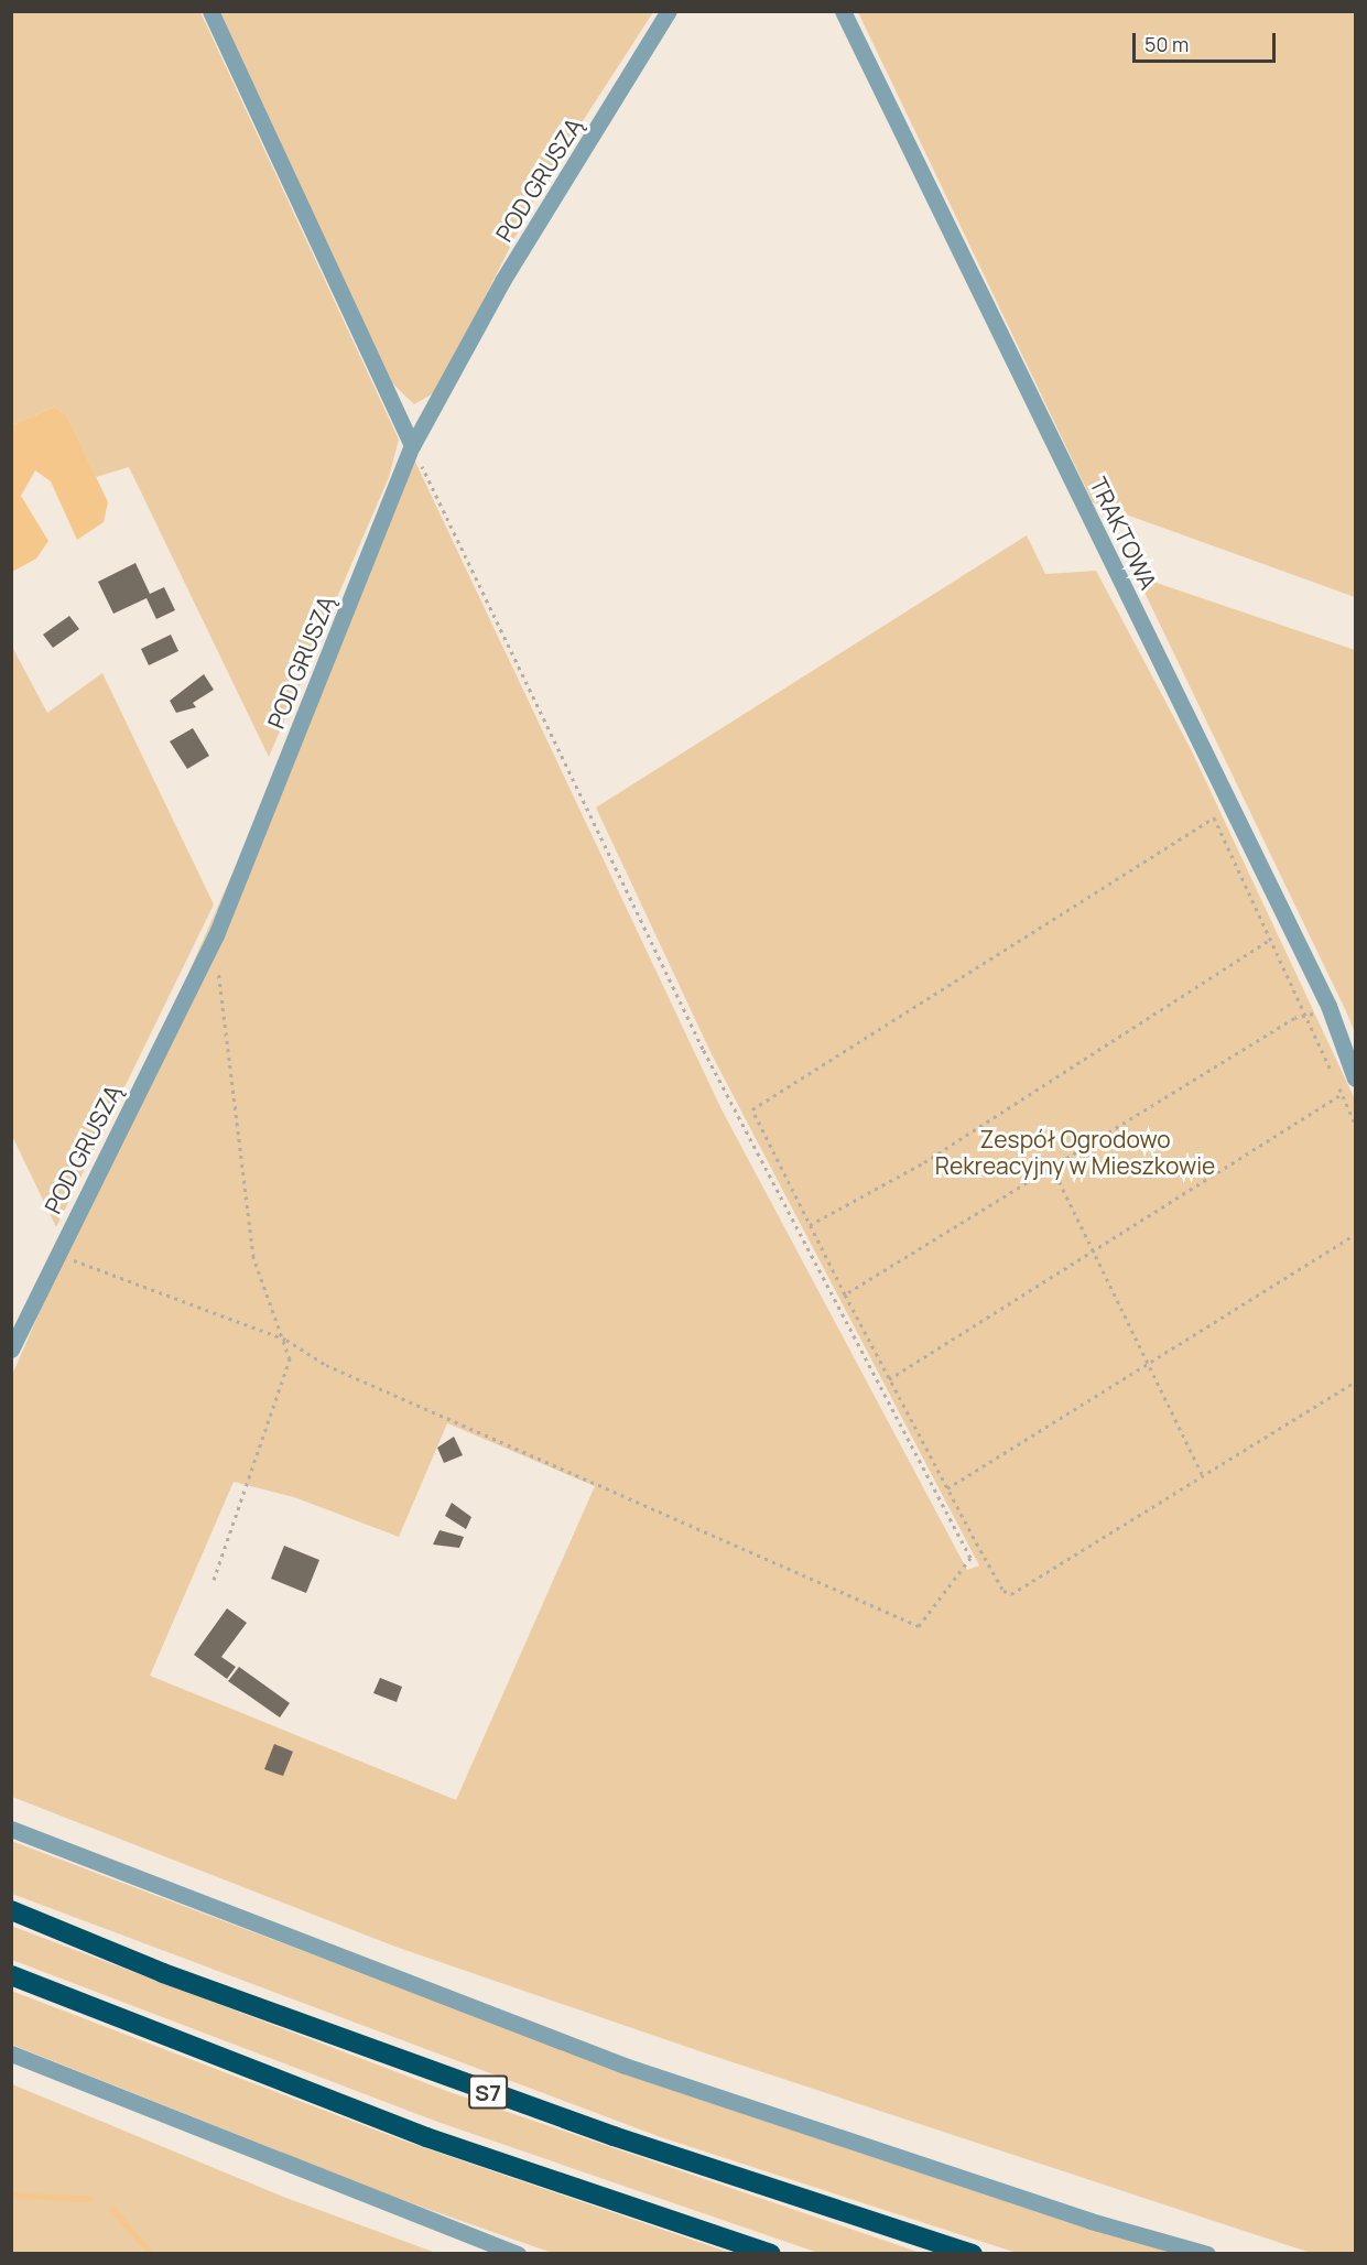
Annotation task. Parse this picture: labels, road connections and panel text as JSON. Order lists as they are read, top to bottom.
{
  "streets": {
    "highway": ["S7"],
    "street": ["POD GRUSZĄ", "TRAKTOWA"]
  },
  "parks": ["Zespół Ogrodowo Rekreacyjny w Mieszkowie"],
  "scale_bar": "50 m"
}
